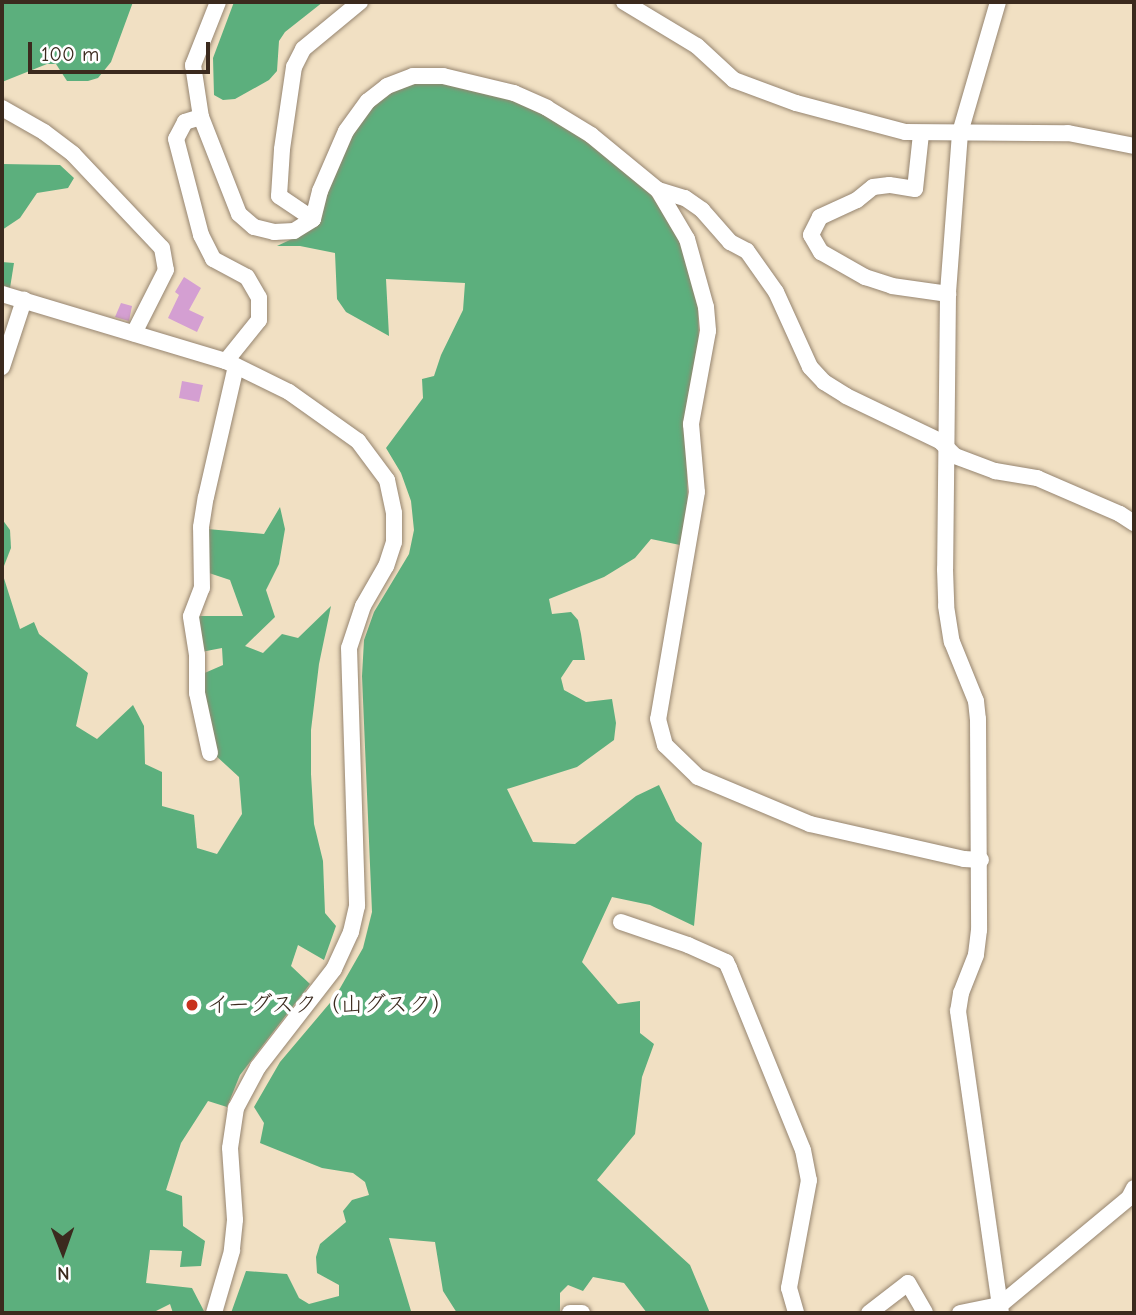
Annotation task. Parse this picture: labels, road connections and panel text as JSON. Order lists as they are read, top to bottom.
{
  "places": ["イーグスク（山グスク）"],
  "scale_bar": "100 m",
  "north": "bottom"
}
